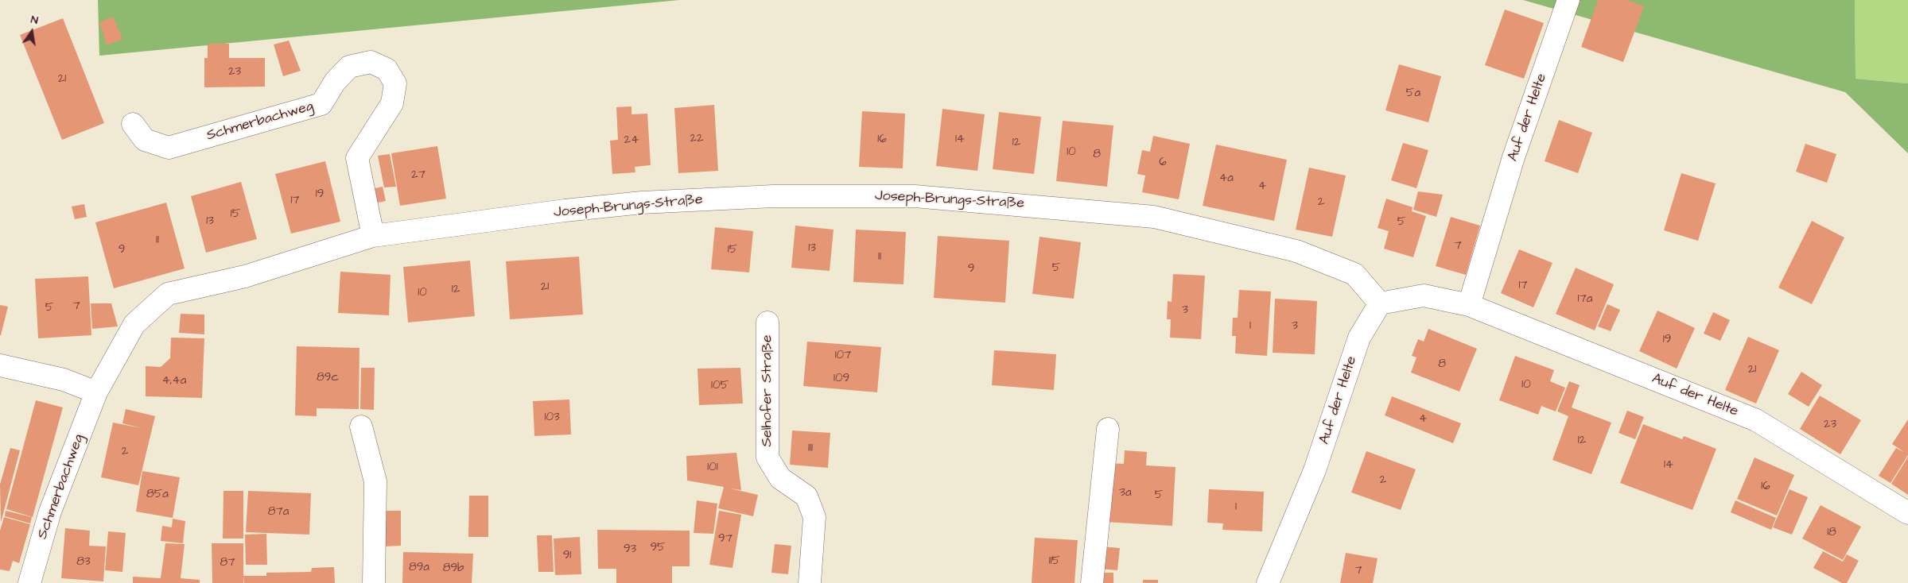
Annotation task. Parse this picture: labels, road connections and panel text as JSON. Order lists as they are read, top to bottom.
{
  "streets": {
    "street": [
      "Auf der Helte",
      "Schmerbachweg",
      "Joseph-Brungs-Straße",
      "Selhofer Straße"
    ]
  },
  "crossings": [
    ["Auf der Helte", "Joseph-Brungs-Straße"],
    ["Schmerbachweg", "Joseph-Brungs-Straße"]
  ],
  "house_numbers": [
    "23",
    "21",
    "5a",
    "22",
    "16",
    "14",
    "24",
    "12",
    "10",
    "8",
    "6",
    "27",
    "4a",
    "4",
    "19",
    "17",
    "2",
    "15",
    "13",
    "5",
    "11",
    "7",
    "13",
    "9",
    "15",
    "11",
    "5",
    "9",
    "17",
    "21",
    "12",
    "10",
    "17a",
    "7",
    "5",
    "3",
    "1",
    "3",
    "19",
    "107",
    "8",
    "21",
    "89c",
    "109",
    "4,4a",
    "10",
    "105",
    "103",
    "4",
    "23",
    "12",
    "111",
    "2",
    "14",
    "101",
    "2",
    "16",
    "3a",
    "85a",
    "5",
    "1",
    "87a",
    "18",
    "97",
    "95",
    "93",
    "91",
    "115",
    "83",
    "87",
    "89a",
    "89b",
    "7"
  ],
  "north": "top"
}
